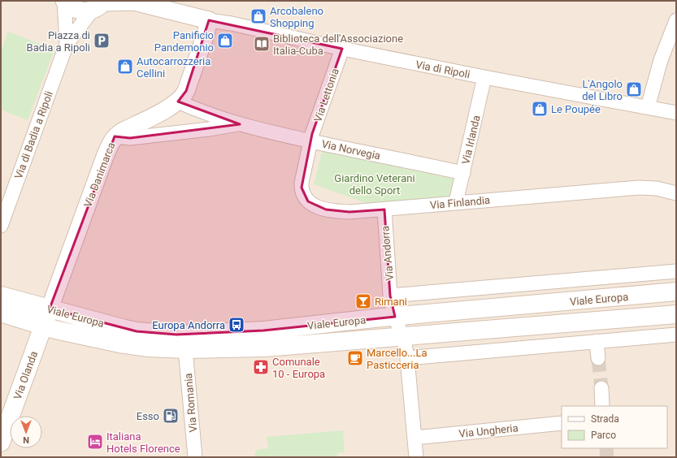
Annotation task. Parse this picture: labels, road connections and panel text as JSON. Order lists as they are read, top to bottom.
{
  "streets": {
    "main road": ["Viale Europa", "Via Olanda"],
    "street": [
      "Via di Ripoli",
      "Via Lettonia",
      "Via di Badia a Ripoli",
      "Via Irlanda",
      "Via Norvegia",
      "Via Danimarca",
      "Via Finlandia",
      "Via Andorra",
      "Via Romania",
      "Via Ungheria"
    ]
  },
  "crossings": [
    ["Via di Ripoli", "Via Lettonia"],
    ["Via di Ripoli", "Via di Badia a Ripoli"],
    ["Via di Ripoli", "Via Irlanda"],
    ["Via di Ripoli", "Via Danimarca"],
    ["Via Lettonia", "Via Norvegia"],
    ["Via Lettonia", "Via Finlandia"],
    ["Via Irlanda", "Via Norvegia"],
    ["Via Irlanda", "Via Finlandia"],
    ["Via Norvegia", "Via Danimarca"],
    ["Via Norvegia", "Via Finlandia"],
    ["Via Danimarca", "Viale Europa"],
    ["Via Danimarca", "Via Olanda"],
    ["Via Finlandia", "Via Andorra"],
    ["Via Andorra", "Viale Europa"],
    ["Via Andorra", "Via Ungheria"],
    ["Viale Europa", "Via Olanda"],
    ["Viale Europa", "Via Romania"]
  ],
  "parks": ["Giardino Veterani dello Sport"],
  "places": {
    "shop": [
      "Arcobaleno Shopping",
      "Panificio Pandemonio",
      "Autocarrozzeria Cellini",
      "L'Angolo del Libro",
      "Le Poupée"
    ],
    "parking": ["Piazza di Badia a Ripoli"],
    "library": ["Biblioteca dell'Associazione Italia-Cuba"],
    "bar": ["Rimani"],
    "bus stop": ["Europa Andorra"],
    "cafe": ["Marcello...La Pasticceria"],
    "pharmacy": ["Comunale 10 - Europa"],
    "fuel station": ["Esso"],
    "hotel": ["Italiana Hotels Florence"]
  },
  "legend": ["Strada", "Parco"],
  "north": "bottom"
}
